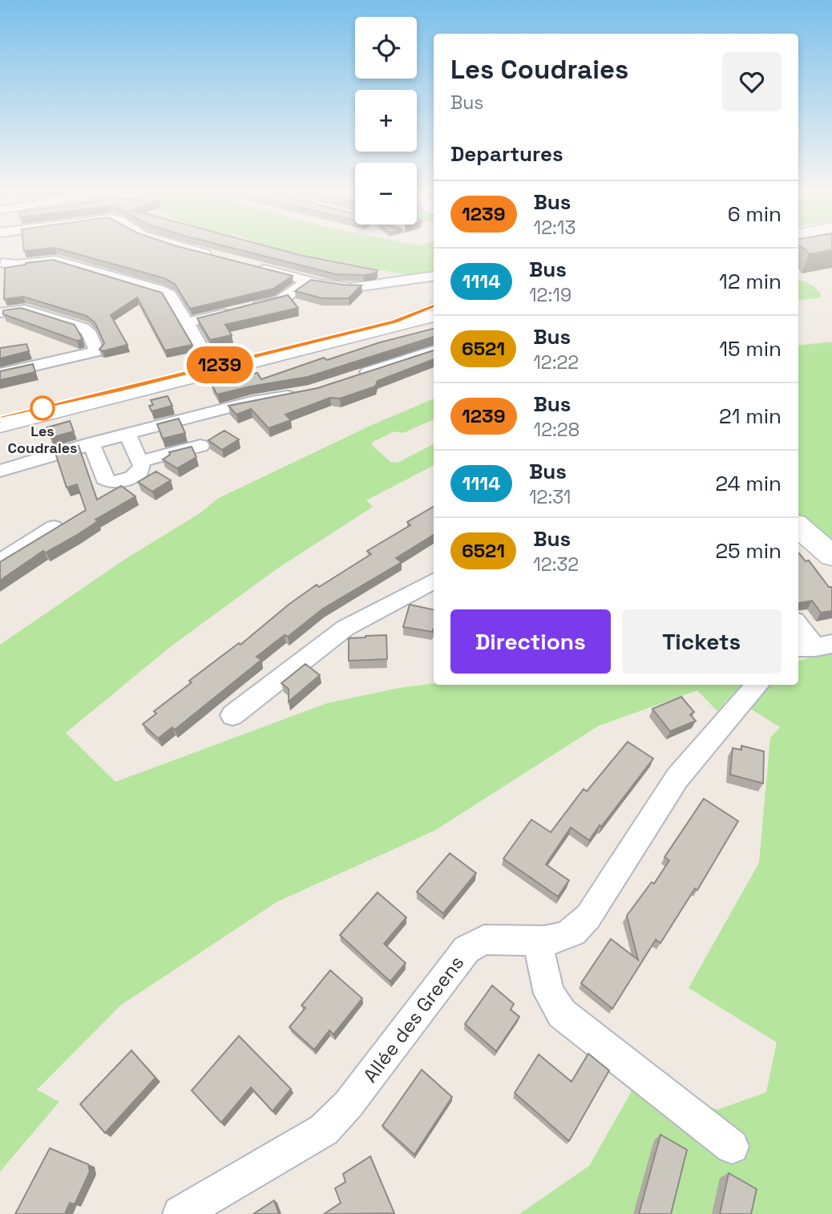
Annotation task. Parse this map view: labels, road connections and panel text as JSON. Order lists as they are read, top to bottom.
{
  "streets": {
    "street": ["Allée des Greens"]
  },
  "places": ["Les Coudraies"],
  "lines": ["bus line 1239"],
  "page": {
    "on_map": "1239",
    "map_buttons": ["+", "−"],
    "heading": [
      ["Les Coudraies", "Bus"],
      "Departures"
    ],
    "list": [
      {
        "mark": "1239",
        "name": "Bus",
        "note": "12:13",
        "value": "6 min"
      },
      {
        "mark": "1114",
        "name": "Bus",
        "note": "12:19",
        "value": "12 min"
      },
      {
        "mark": "6521",
        "name": "Bus",
        "note": "12:22",
        "value": "15 min"
      },
      {
        "mark": "1239",
        "name": "Bus",
        "note": "12:28",
        "value": "21 min"
      },
      {
        "mark": "1114",
        "name": "Bus",
        "note": "12:31",
        "value": "24 min"
      },
      {
        "mark": "6521",
        "name": "Bus",
        "note": "12:32",
        "value": "25 min"
      }
    ],
    "buttons": ["Directions", "Tickets"]
  }
}
